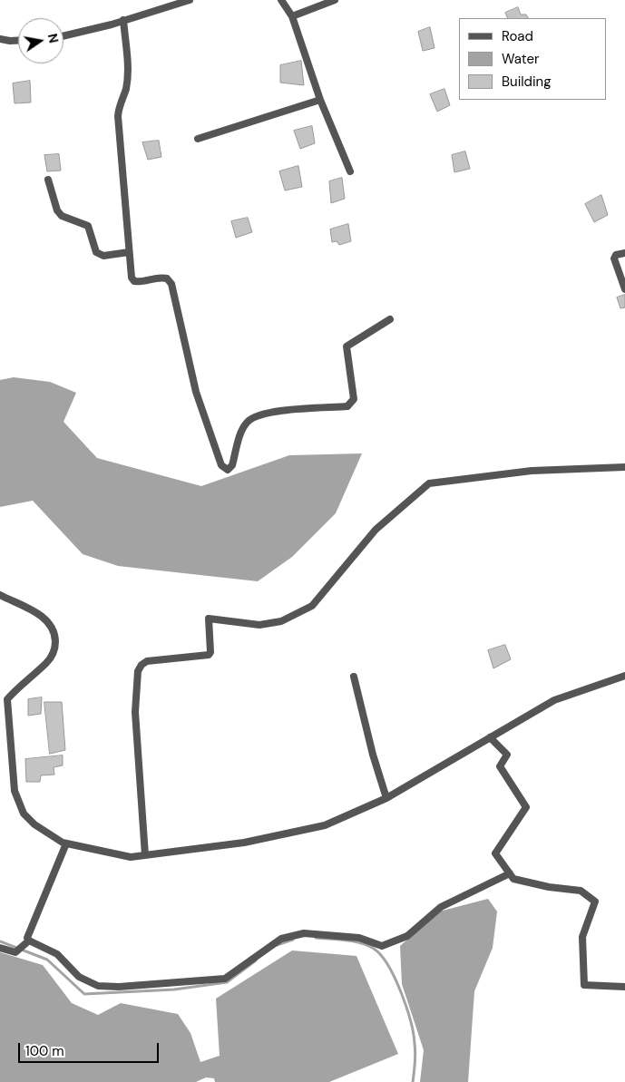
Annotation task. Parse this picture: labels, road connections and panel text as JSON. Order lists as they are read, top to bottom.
{
  "legend": ["Road", "Water", "Building"],
  "scale_bar": "100 m",
  "north": "right"
}
